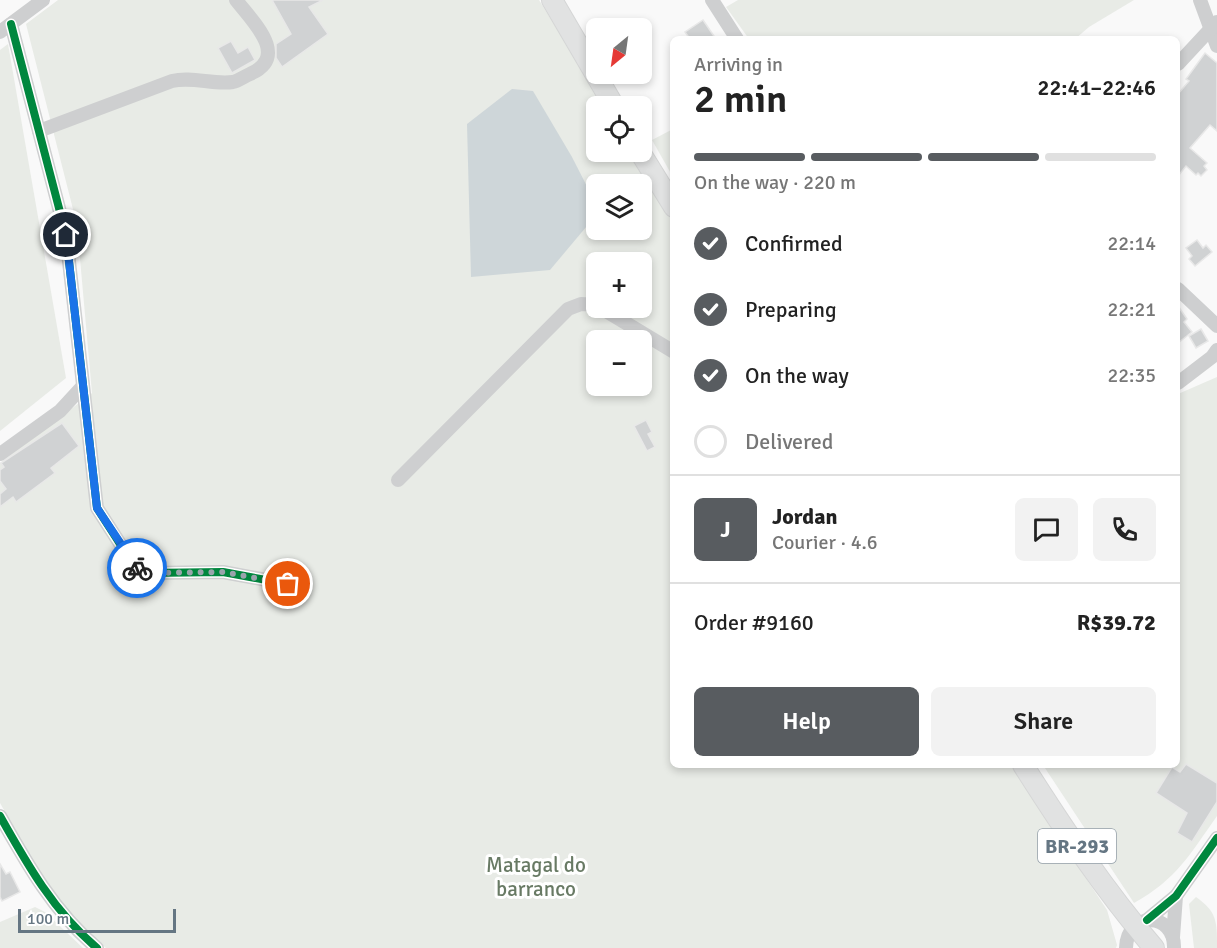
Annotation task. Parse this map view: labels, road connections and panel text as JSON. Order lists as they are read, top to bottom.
{
  "streets": {
    "highway": ["BR-293"]
  },
  "parks": ["Matagal do barranco"],
  "scale_bar": "100 m",
  "north": "bottom left",
  "page": {
    "map_buttons": ["+", "−"],
    "heading": ["2 min", "Arriving in", "22:41–22:46"],
    "panel": [
      "Jordan",
      "Courier · 4.6",
      "Order #9160",
      "R$39.72"
    ],
    "bar": "On the way · 220 m",
    "list": [
      ["Confirmed", "22:14"],
      ["Preparing", "22:21"],
      ["On the way", "22:35"],
      "Delivered"
    ],
    "round": "J",
    "buttons": ["Help", "Share"],
    "scale": "100 m"
  }
}
